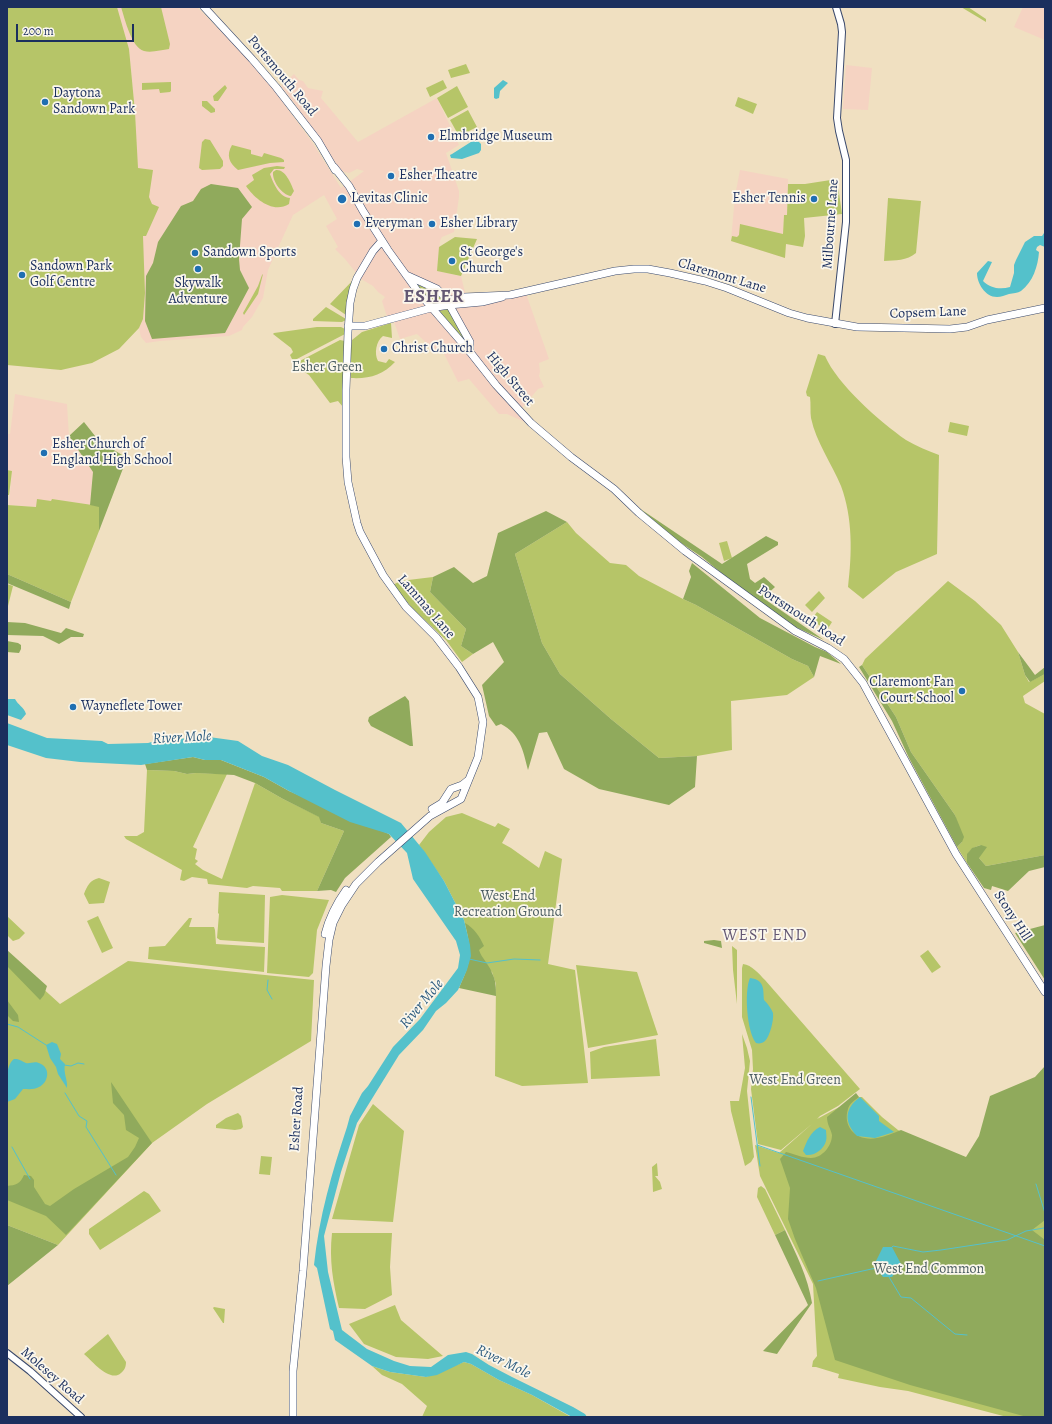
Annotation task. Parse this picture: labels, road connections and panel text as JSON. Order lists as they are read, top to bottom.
{
  "streets": {
    "main road": [
      "Portsmouth Road",
      "Claremont Lane",
      "Copsem Lane",
      "High Street",
      "Lammas Lane",
      "Stony Hill",
      "Esher Road"
    ],
    "street": ["Milbourne Lane", "Molesey Road"]
  },
  "crossings": [
    ["Portsmouth Road", "High Street"],
    ["Portsmouth Road", "Stony Hill"],
    ["Milbourne Lane", "Claremont Lane"],
    ["Milbourne Lane", "Copsem Lane"],
    ["Claremont Lane", "Copsem Lane"],
    ["Claremont Lane", "High Street"],
    ["Claremont Lane", "Lammas Lane"]
  ],
  "districts": ["ESHER", "WEST END"],
  "water": ["River Mole"],
  "parks": [
    "Esher Green",
    "West End Recreation Ground",
    "West End Green",
    "West End Common"
  ],
  "places": [
    "Daytona Sandown Park",
    "Elmbridge Museum",
    "Esher Theatre",
    "Levitas Clinic",
    "Esher Tennis",
    "Everyman",
    "Esher Library",
    "Sandown Sports",
    "St George's Church",
    "Skywalk Adventure",
    "Sandown Park Golf Centre",
    "Christ Church",
    "Esher Church of England High School",
    "Claremont Fan Court School",
    "Wayneflete Tower"
  ],
  "scale_bar": "200 m"
}
